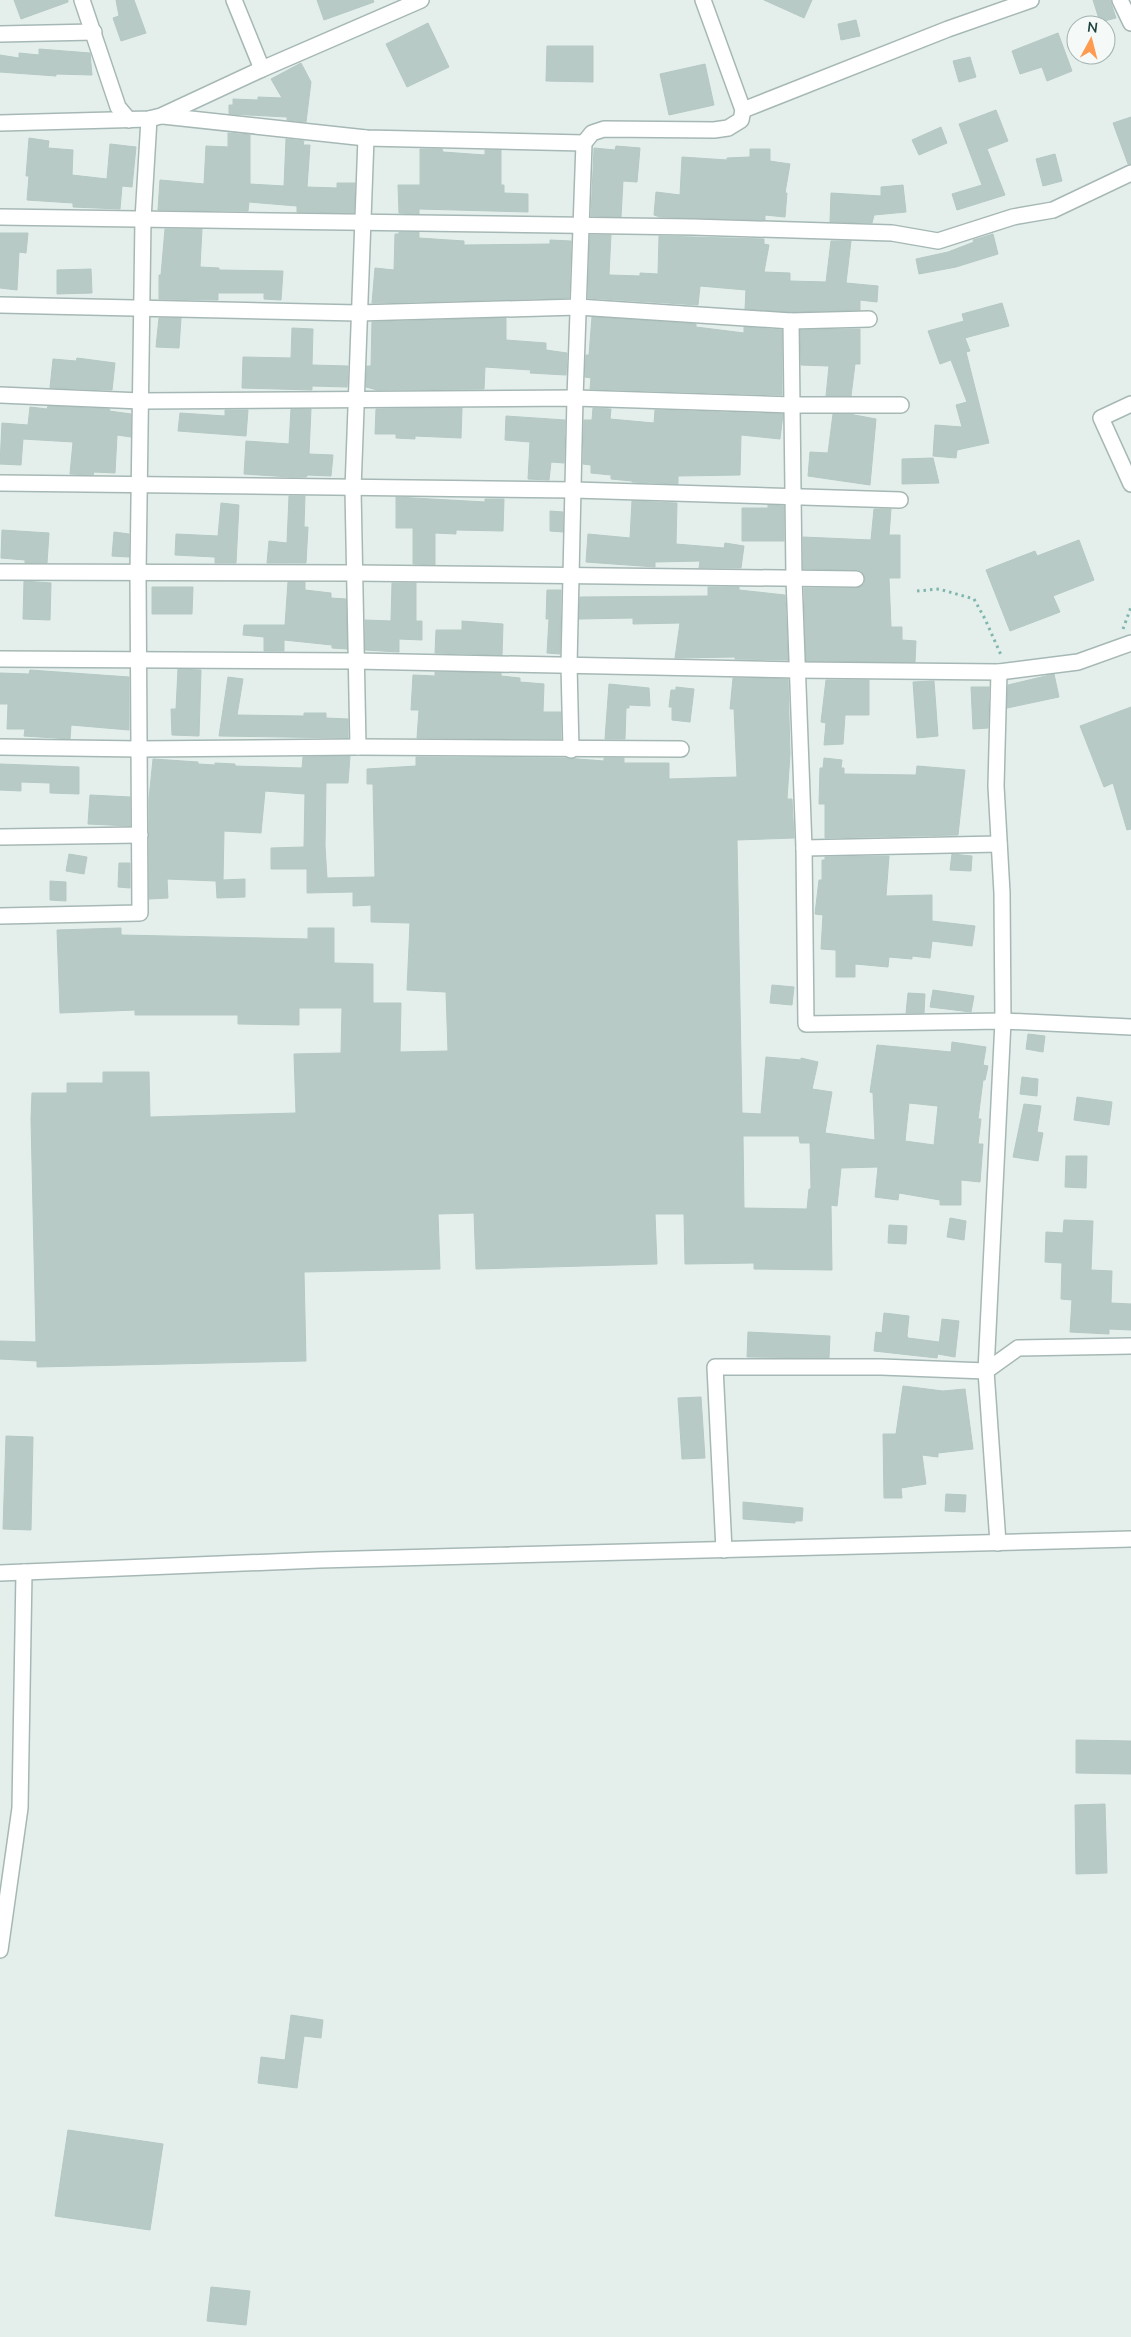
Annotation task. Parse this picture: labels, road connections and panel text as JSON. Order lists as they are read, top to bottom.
{
  "north": "top"
}
